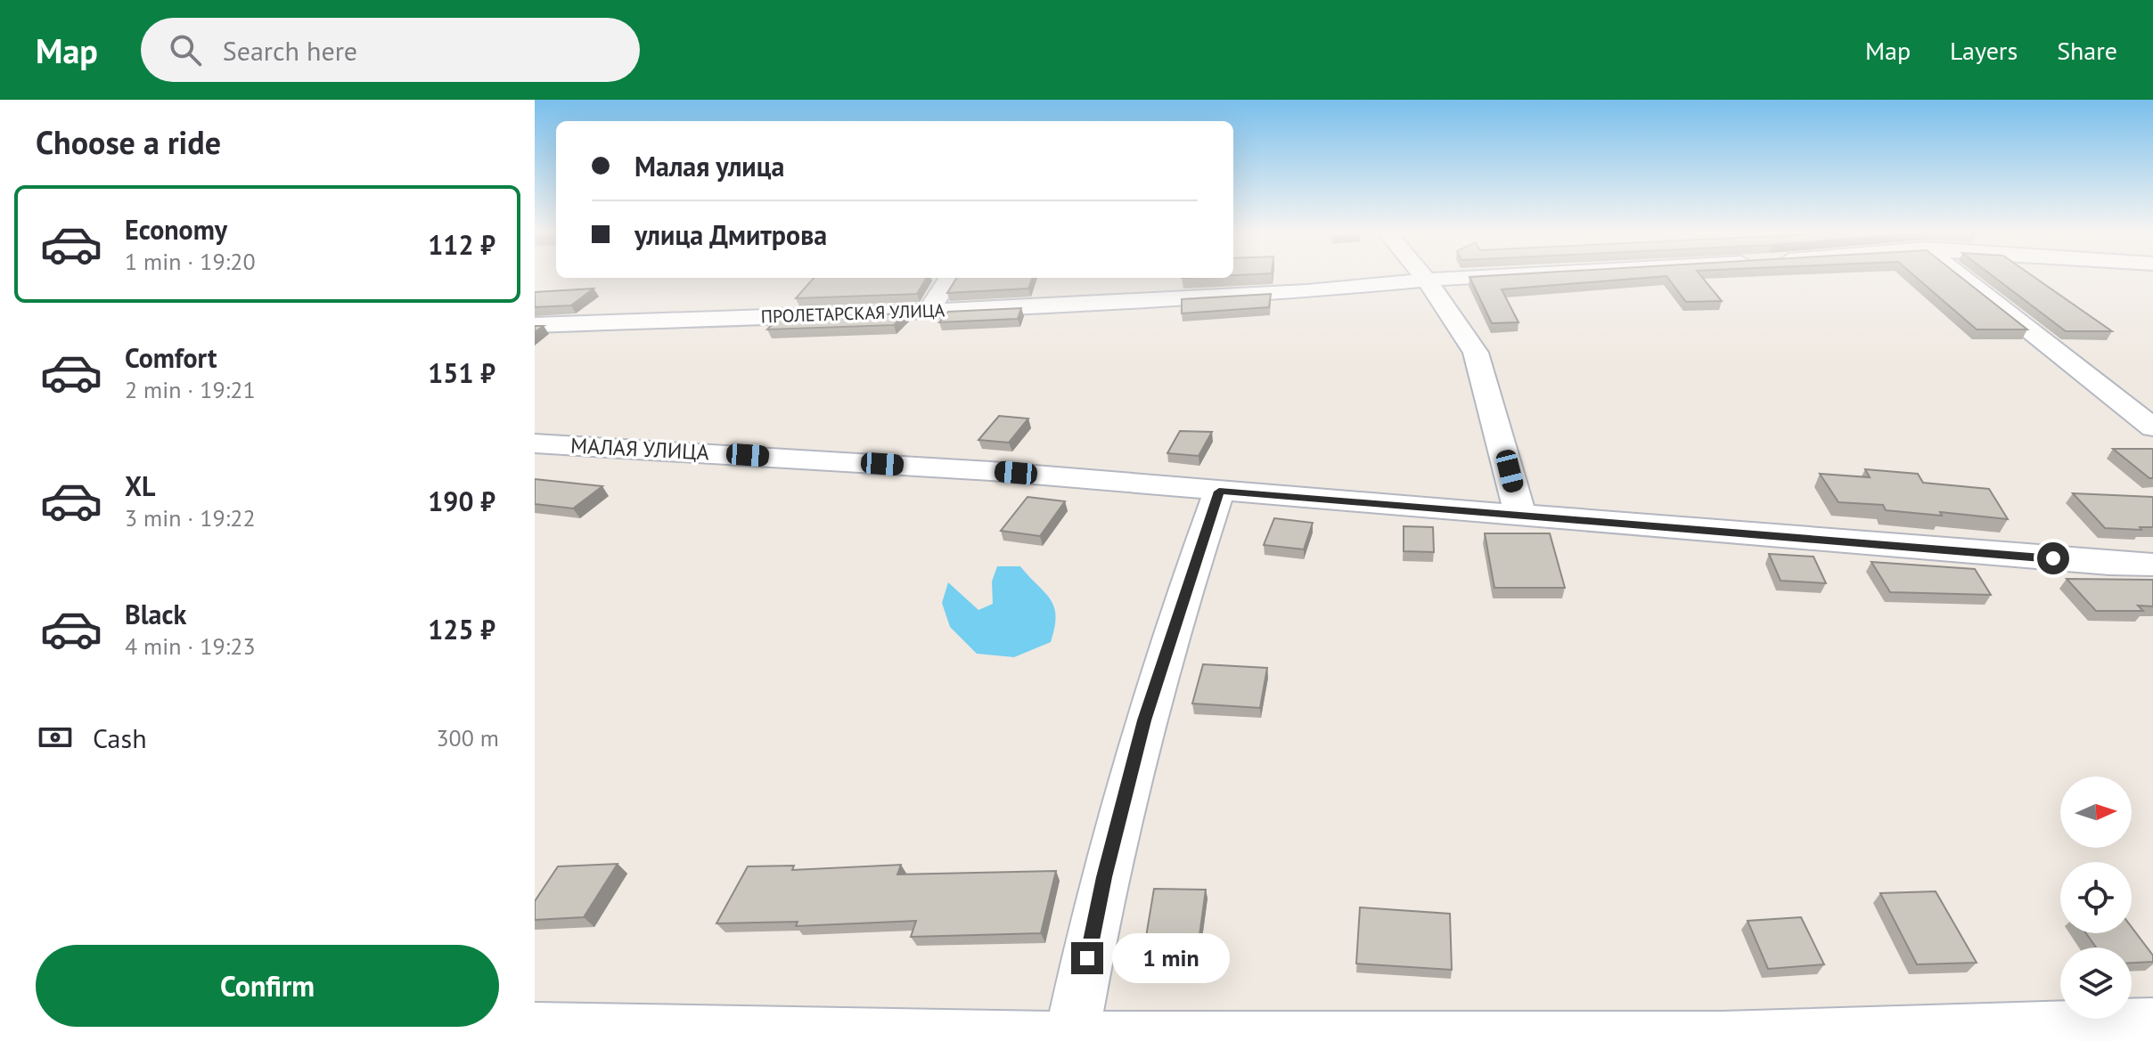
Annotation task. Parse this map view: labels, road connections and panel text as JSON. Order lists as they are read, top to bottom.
{
  "streets": {
    "street": ["ПРОЛЕТАРСКАЯ УЛИЦА", "МАЛАЯ УЛИЦА"]
  },
  "north": "right",
  "page": {
    "header": "Map",
    "search": "Search here",
    "nav": ["Map", "Layers", "Share"],
    "heading": "Choose a ride",
    "banner": ["Малая улица", "улица Дмитрова"],
    "list": [
      {
        "name": "Economy",
        "note": "1 min · 19:20",
        "value": "112 ₽"
      },
      {
        "name": "Comfort",
        "note": "2 min · 19:21",
        "value": "151 ₽"
      },
      {
        "name": "XL",
        "note": "3 min · 19:22",
        "value": "190 ₽"
      },
      {
        "name": "Black",
        "note": "4 min · 19:23",
        "value": "125 ₽"
      }
    ],
    "pay": ["Cash", "300 m"],
    "buttons": "Confirm",
    "bubble": "1 min"
  }
}
